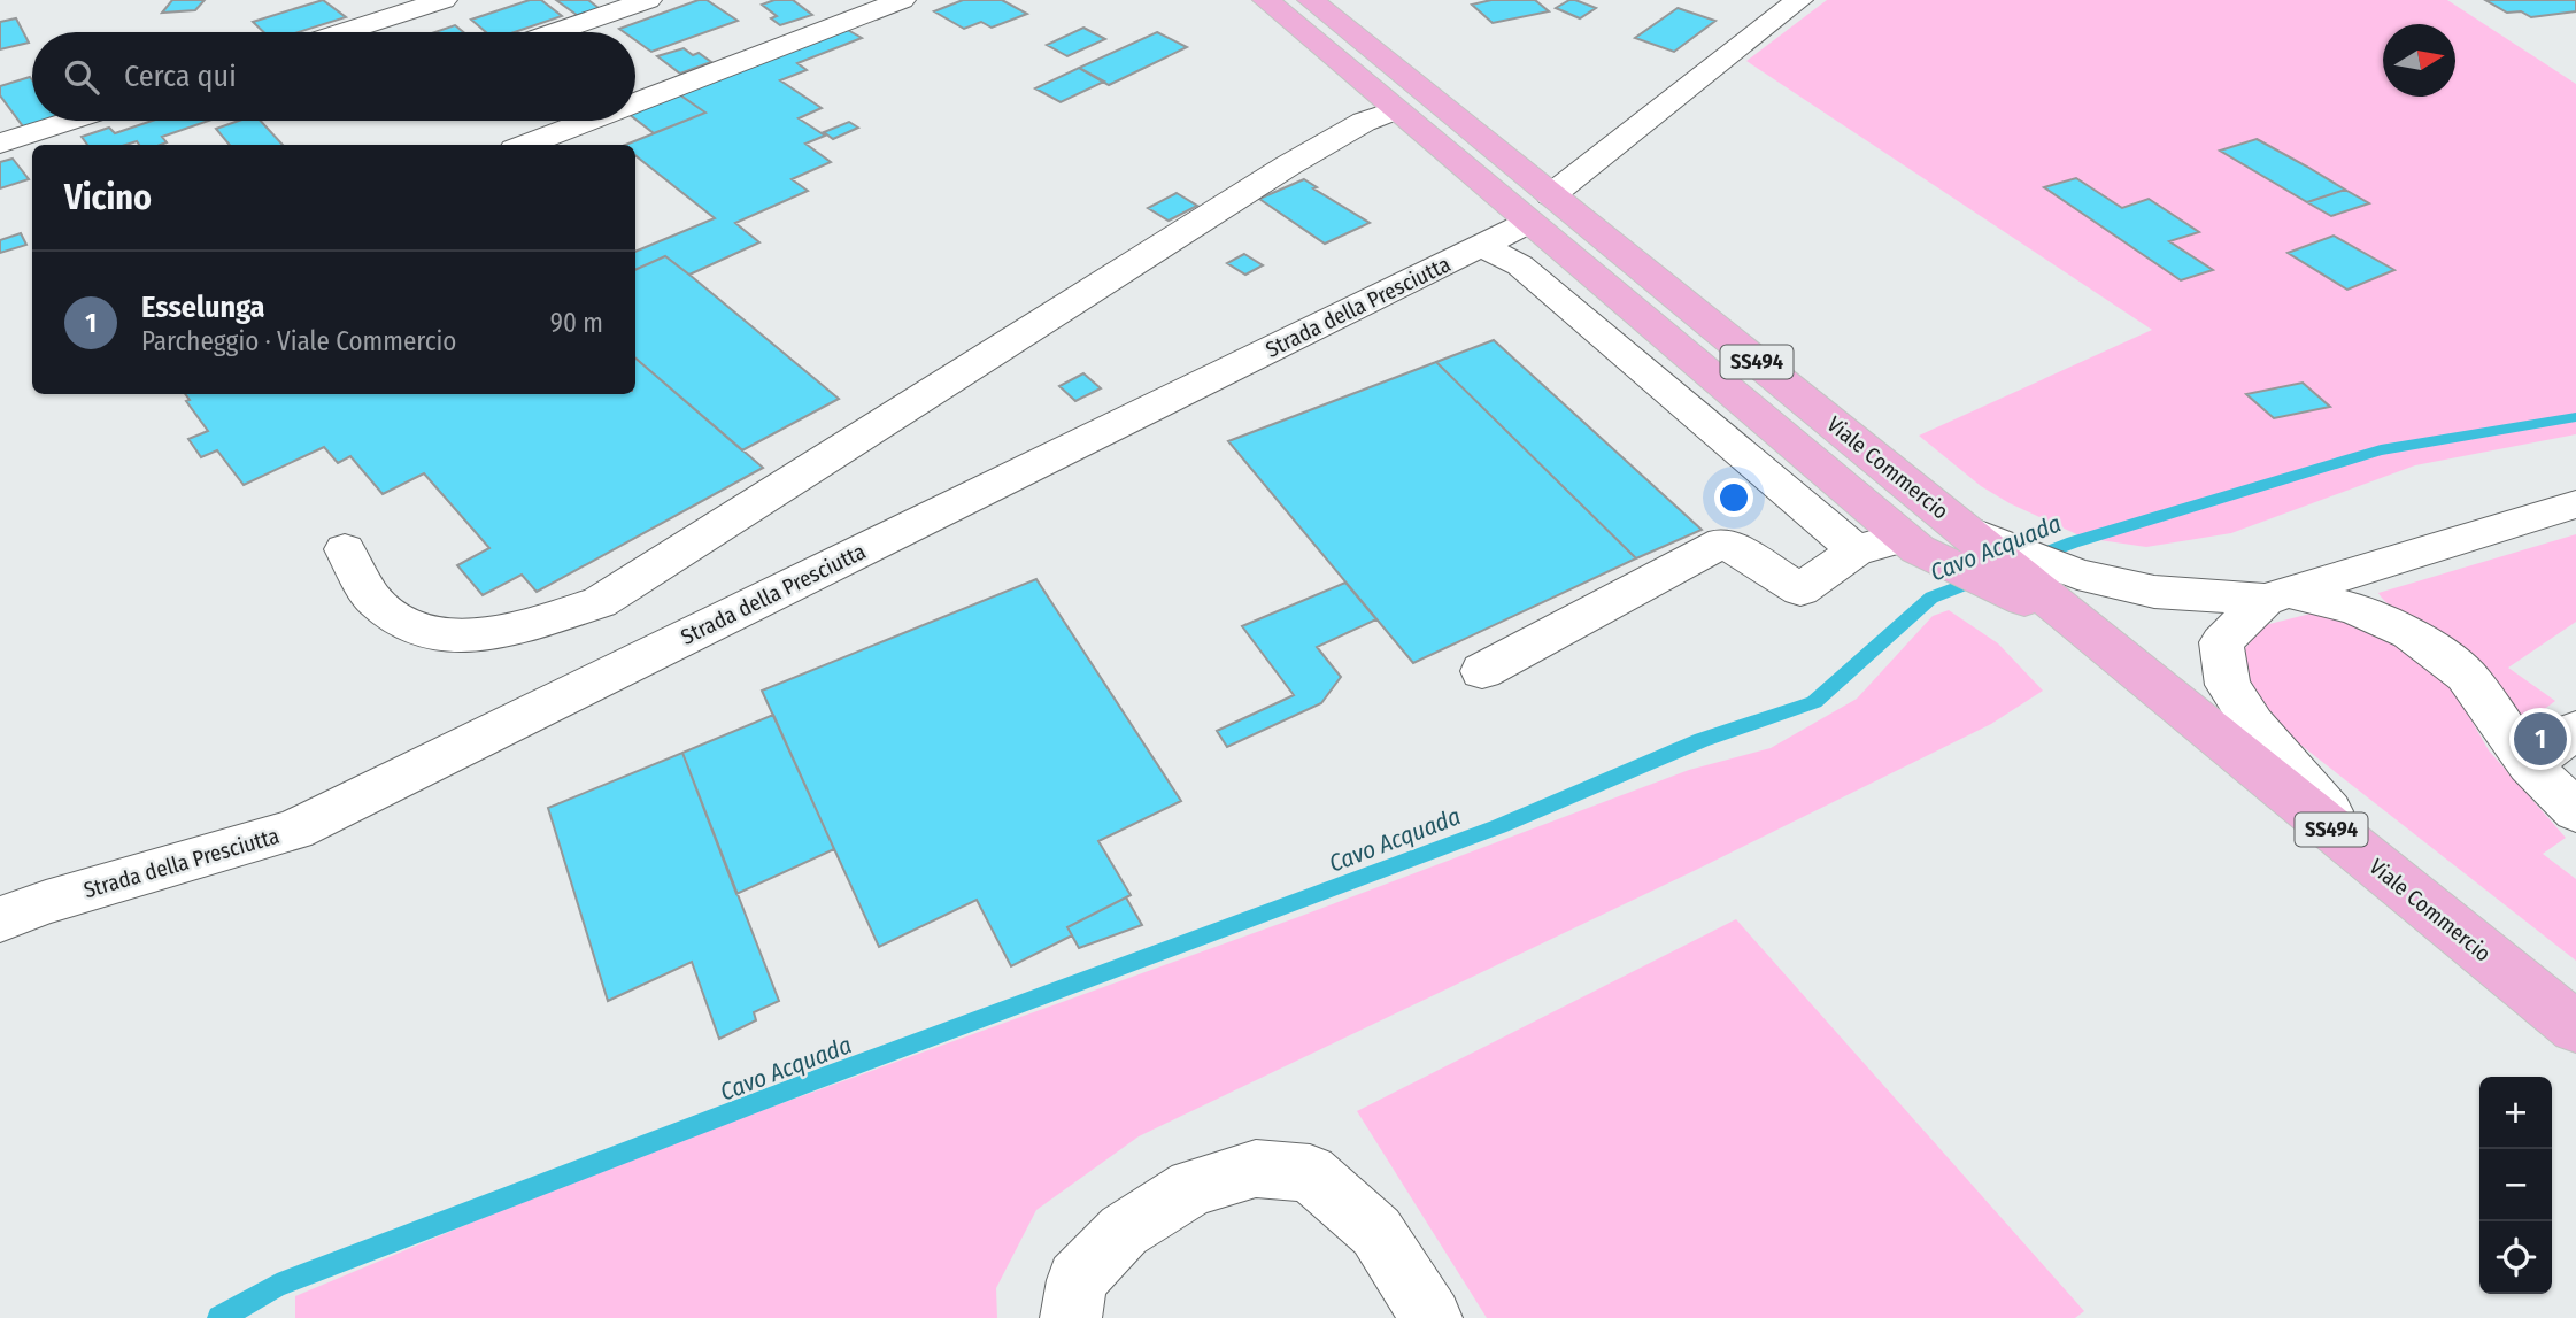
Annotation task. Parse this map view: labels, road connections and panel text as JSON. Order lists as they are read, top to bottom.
{
  "streets": {
    "main road": ["SS494", "Viale Commercio"],
    "street": ["Strada della Presciutta"]
  },
  "crossings": [
    ["Strada della Presciutta", "Viale Commercio"]
  ],
  "water": ["Cavo Acquada"],
  "north": "right",
  "page": {
    "search": "Cerca qui",
    "heading": "Vicino",
    "list": [
      {
        "mark": "1",
        "name": "Esselunga",
        "note": "Parcheggio · Viale Commercio",
        "value": "90 m"
      }
    ],
    "pins": "1",
    "map_buttons": ["+", "−"]
  }
}
